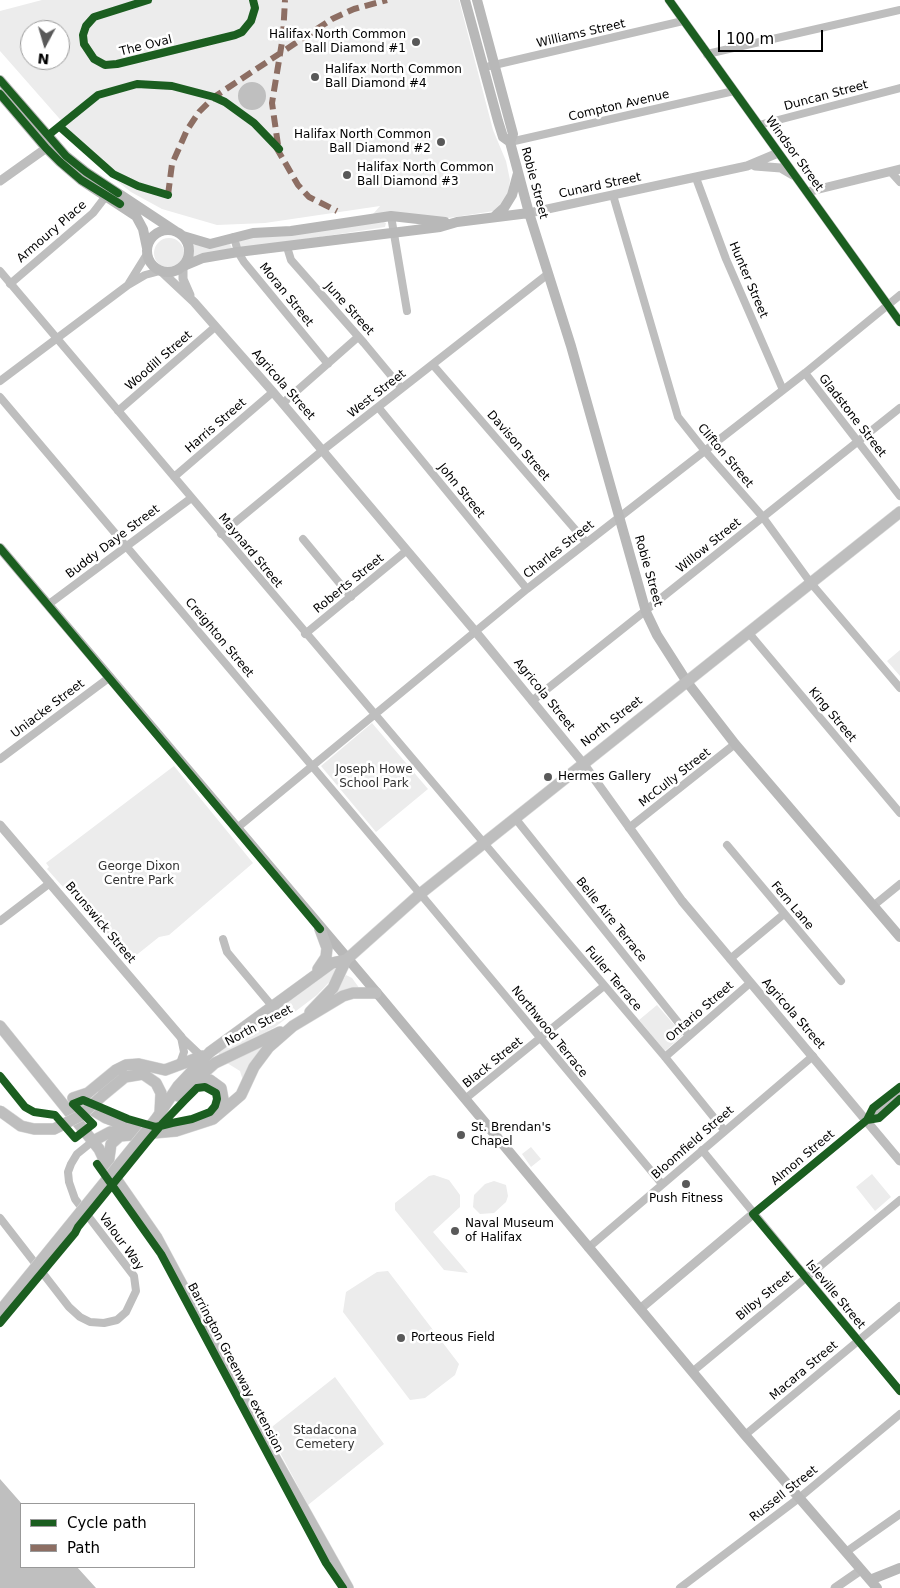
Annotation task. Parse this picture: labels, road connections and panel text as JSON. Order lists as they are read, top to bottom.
{
  "streets": {
    "main road": ["Robie Street", "Cunard Street", "North Street"],
    "street": [
      "Williams Street",
      "Duncan Street",
      "Compton Avenue",
      "Windsor Street",
      "Armoury Place",
      "Hunter Street",
      "Moran Street",
      "June Street",
      "Woodill Street",
      "Agricola Street",
      "West Street",
      "Gladstone Street",
      "Harris Street",
      "Davison Street",
      "Clifton Street",
      "John Street",
      "Buddy Daye Street",
      "Willow Street",
      "Charles Street",
      "Maynard Street",
      "Roberts Street",
      "Creighton Street",
      "Uniacke Street",
      "King Street",
      "McCully Street",
      "Fern Lane",
      "Belle Aire Terrace",
      "Brunswick Street",
      "Fuller Terrace",
      "Ontario Street",
      "Northwood Terrace",
      "Black Street",
      "Bloomfield Street",
      "Almon Street",
      "Valour Way",
      "Isleville Street",
      "Bilby Street",
      "Macara Street",
      "Russell Street"
    ],
    "cycle path": ["The Oval", "Barrington Greenway extension"]
  },
  "crossings": [
    ["Williams Street", "Windsor Street"],
    ["Williams Street", "Robie Street"],
    ["Duncan Street", "Windsor Street"],
    ["Compton Avenue", "Windsor Street"],
    ["Compton Avenue", "Robie Street"],
    ["Windsor Street", "Cunard Street"],
    ["Windsor Street", "Charles Street"],
    ["Robie Street", "Cunard Street"],
    ["Robie Street", "West Street"],
    ["Robie Street", "Willow Street"],
    ["Robie Street", "Charles Street"],
    ["Robie Street", "North Street"],
    ["Robie Street", "McCully Street"],
    ["Cunard Street", "Hunter Street"],
    ["Cunard Street", "Moran Street"],
    ["Cunard Street", "June Street"],
    ["Cunard Street", "Agricola Street"],
    ["Cunard Street", "Clifton Street"],
    ["Armoury Place", "Maynard Street"],
    ["Hunter Street", "Charles Street"],
    ["Woodill Street", "Agricola Street"],
    ["Woodill Street", "Maynard Street"],
    ["Agricola Street", "West Street"],
    ["Agricola Street", "Harris Street"],
    ["Agricola Street", "Willow Street"],
    ["Agricola Street", "Charles Street"],
    ["Agricola Street", "Roberts Street"],
    ["Agricola Street", "North Street"],
    ["Agricola Street", "McCully Street"],
    ["Agricola Street", "Ontario Street"],
    ["Agricola Street", "Bloomfield Street"],
    ["Agricola Street", "Almon Street"],
    ["West Street", "Davison Street"],
    ["West Street", "John Street"],
    ["West Street", "Maynard Street"],
    ["Gladstone Street", "Willow Street"],
    ["Gladstone Street", "Charles Street"],
    ["Harris Street", "Maynard Street"],
    ["Davison Street", "Charles Street"],
    ["Clifton Street", "Willow Street"],
    ["Clifton Street", "Charles Street"],
    ["Clifton Street", "North Street"],
    ["John Street", "Charles Street"],
    ["Buddy Daye Street", "Maynard Street"],
    ["Buddy Daye Street", "Creighton Street"],
    ["Charles Street", "Maynard Street"],
    ["Charles Street", "Creighton Street"],
    ["Maynard Street", "Roberts Street"],
    ["Maynard Street", "North Street"],
    ["Maynard Street", "Fuller Terrace"],
    ["Creighton Street", "North Street"],
    ["Creighton Street", "Northwood Terrace"],
    ["King Street", "North Street"],
    ["North Street", "Belle Aire Terrace"],
    ["North Street", "Brunswick Street"],
    ["North Street", "Fuller Terrace"],
    ["North Street", "Northwood Terrace"],
    ["Belle Aire Terrace", "Ontario Street"],
    ["Fuller Terrace", "Ontario Street"],
    ["Fuller Terrace", "Black Street"],
    ["Fuller Terrace", "Bloomfield Street"],
    ["Northwood Terrace", "Black Street"],
    ["Northwood Terrace", "Bloomfield Street"],
    ["Bloomfield Street", "Isleville Street"],
    ["Almon Street", "Isleville Street"],
    ["Isleville Street", "Bilby Street"],
    ["Isleville Street", "Macara Street"]
  ],
  "parks": ["Joseph Howe School Park", "George Dixon Centre Park", "Stadacona Cemetery"],
  "places": [
    "Halifax North Common Ball Diamond #1",
    "Halifax North Common Ball Diamond #4",
    "Halifax North Common Ball Diamond #2",
    "Halifax North Common Ball Diamond #3",
    "Hermes Gallery",
    "St. Brendan's Chapel",
    "Push Fitness",
    "Naval Museum of Halifax",
    "Porteous Field"
  ],
  "legend": ["Cycle path", "Path"],
  "scale_bar": "100 m",
  "north": "bottom"
}
